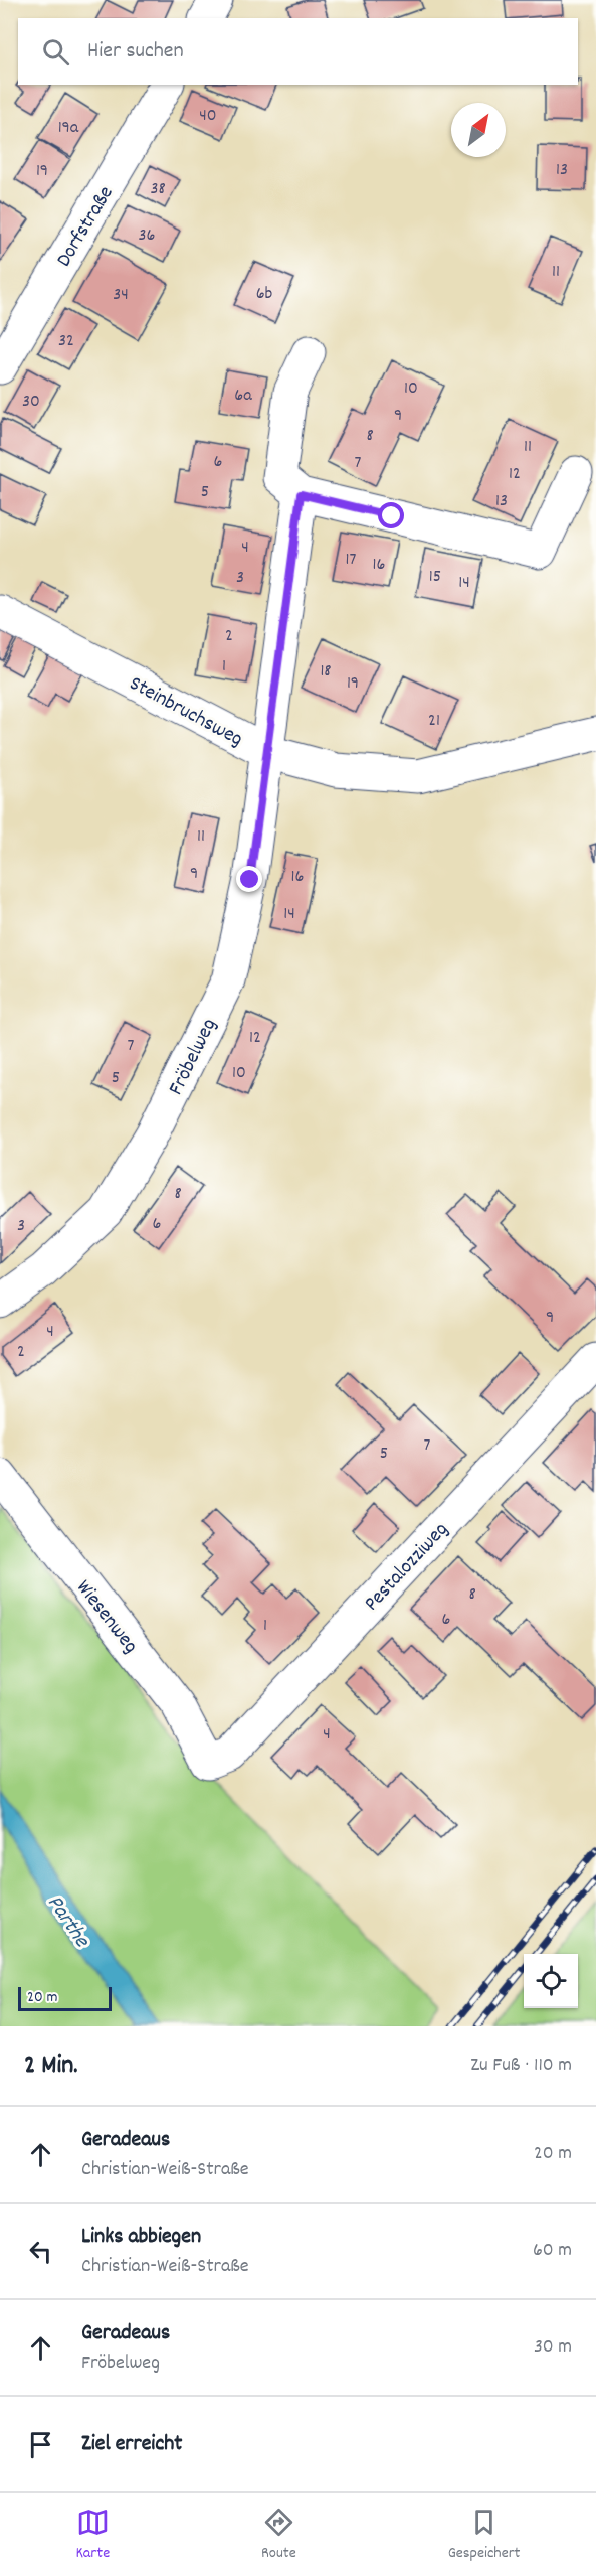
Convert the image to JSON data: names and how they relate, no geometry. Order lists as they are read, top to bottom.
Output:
{
  "streets": {
    "street": [
      "Dorfstraße",
      "Steinbruchsweg",
      "Fröbelweg",
      "Pestalozziweg",
      "Wiesenweg"
    ]
  },
  "crossings": [
    ["Steinbruchsweg", "Fröbelweg"],
    ["Pestalozziweg", "Wiesenweg"]
  ],
  "water": ["Parthe"],
  "house_numbers": [
    "40",
    "19a",
    "13",
    "19",
    "38",
    "36",
    "11",
    "6b",
    "34",
    "32",
    "10",
    "6a",
    "30",
    "9",
    "8",
    "11",
    "6",
    "7",
    "12",
    "5",
    "13",
    "4",
    "17",
    "16",
    "15",
    "3",
    "14",
    "2",
    "1",
    "18",
    "19",
    "21",
    "11",
    "9",
    "16",
    "14",
    "12",
    "7",
    "10",
    "5",
    "8",
    "6",
    "3",
    "9",
    "4",
    "2",
    "7",
    "5",
    "8",
    "6",
    "1",
    "4"
  ],
  "scale_bar": "20 m",
  "north": "top right",
  "page": {
    "search": "Hier suchen",
    "scale": "20 m",
    "heading": ["2 Min.", "Zu Fuß · 110 m"],
    "list": [
      ["Geradeaus", "Christian-Weiß-Straße", "20 m"],
      ["Links abbiegen", "Christian-Weiß-Straße", "60 m"],
      ["Geradeaus", "Fröbelweg", "30 m"],
      "Ziel erreicht"
    ],
    "nav": ["Karte", "Route", "Gespeichert"]
  }
}
